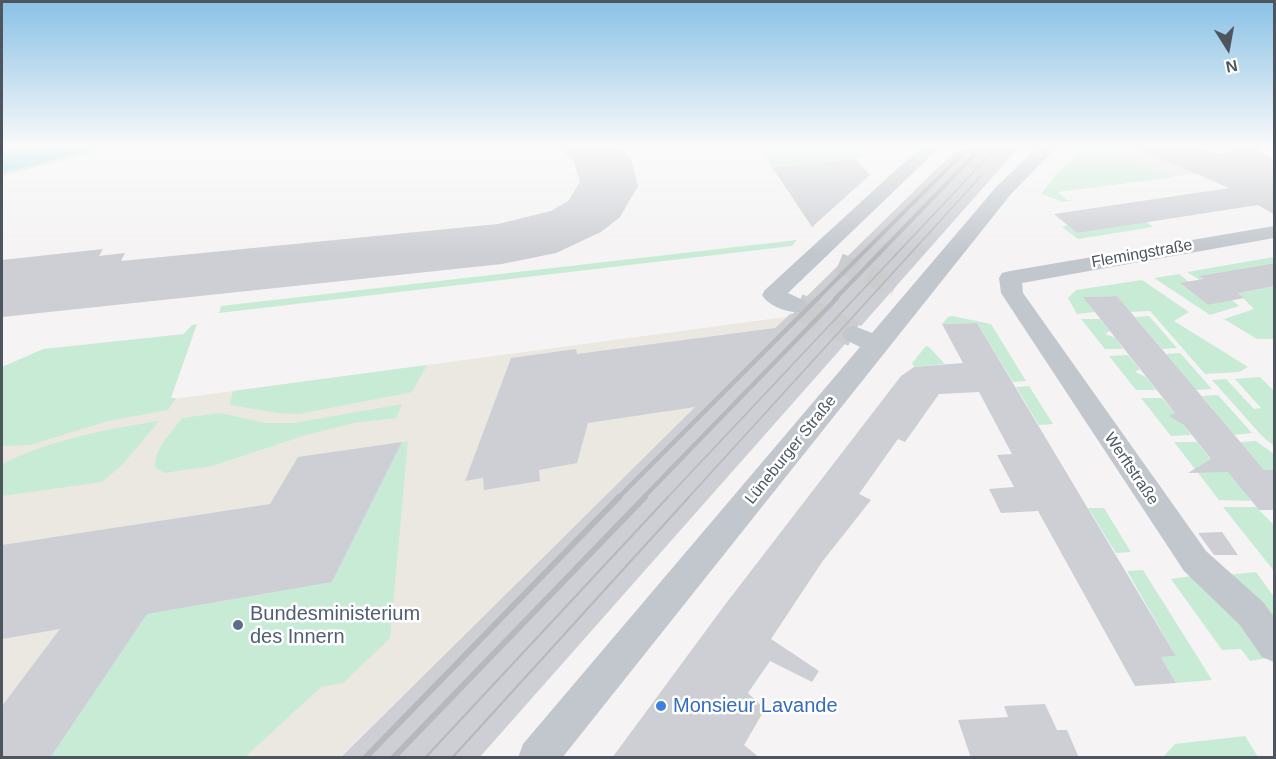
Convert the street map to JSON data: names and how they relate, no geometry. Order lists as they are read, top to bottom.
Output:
{
  "streets": {
    "street": ["Flemingstraße", "Lüneburger Straße", "Werftstraße"]
  },
  "crossings": [
    ["Flemingstraße", "Werftstraße"]
  ],
  "places": ["Bundesministerium des Innern", "Monsieur Lavande"],
  "north": "bottom"
}
